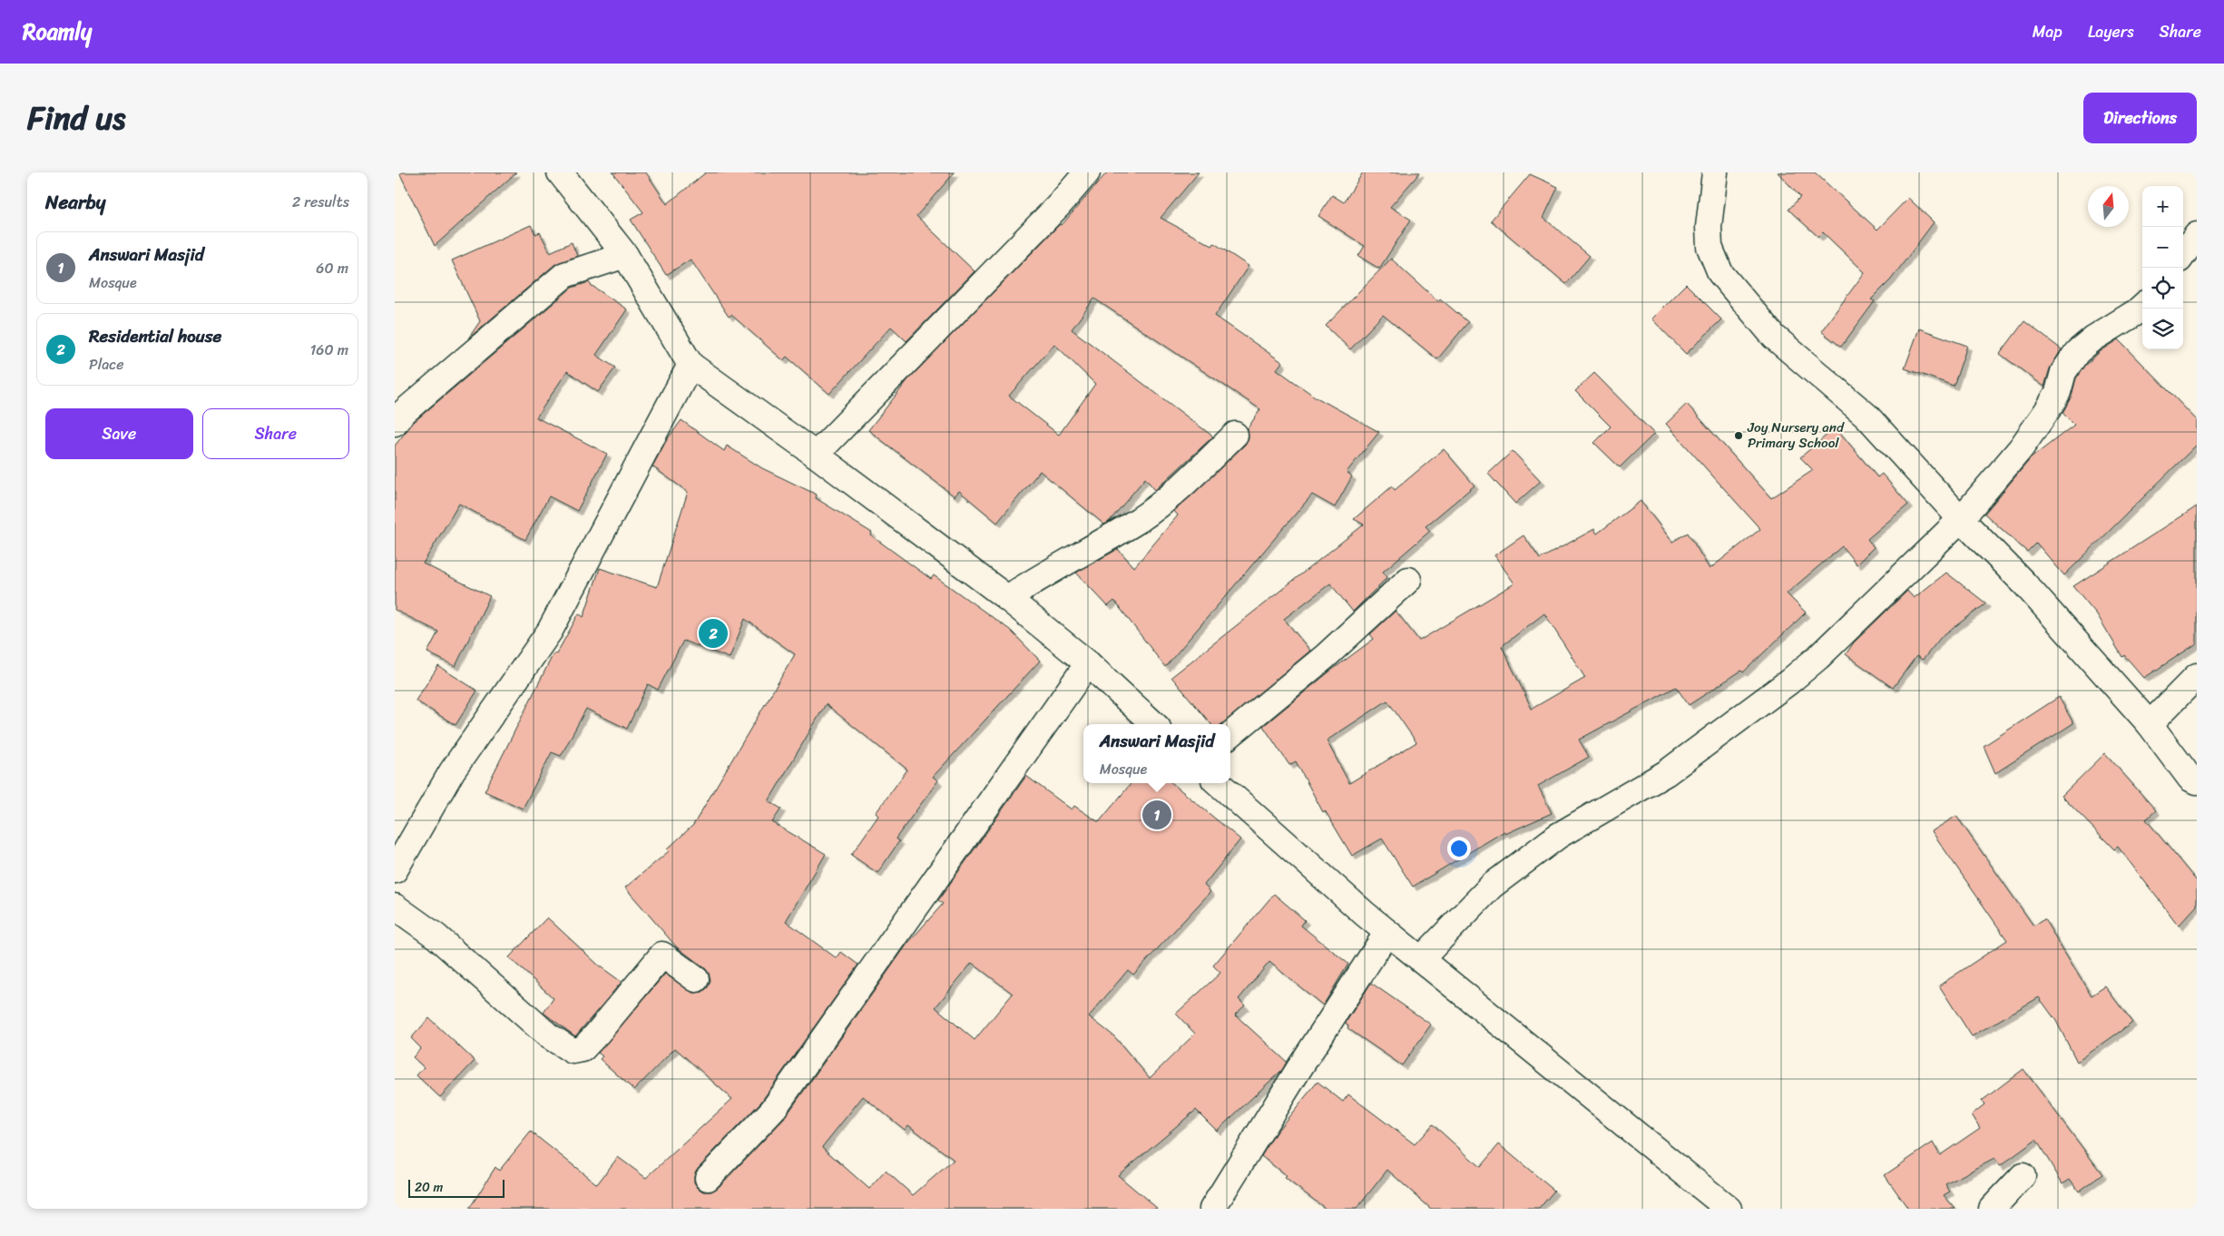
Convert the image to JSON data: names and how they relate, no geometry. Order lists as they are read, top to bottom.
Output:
{
  "places": ["Joy Nursery and Primary School"],
  "scale_bar": "20 m",
  "north": "top",
  "page": {
    "header": "Roamly",
    "nav": ["Map", "Layers", "Share"],
    "title": "Find us",
    "buttons": [
      "Directions",
      ["Save", "Share"]
    ],
    "heading": ["Nearby", "2 results"],
    "map_buttons": ["+", "−"],
    "list": [
      {
        "mark": "1",
        "name": "Answari Masjid",
        "note": "Mosque",
        "value": "60 m"
      },
      {
        "mark": "2",
        "name": "Residential house",
        "note": "Place",
        "value": "160 m"
      }
    ],
    "pins": ["2", "1"],
    "popup": ["Answari Masjid", "Mosque"],
    "scale": "20 m"
  }
}
